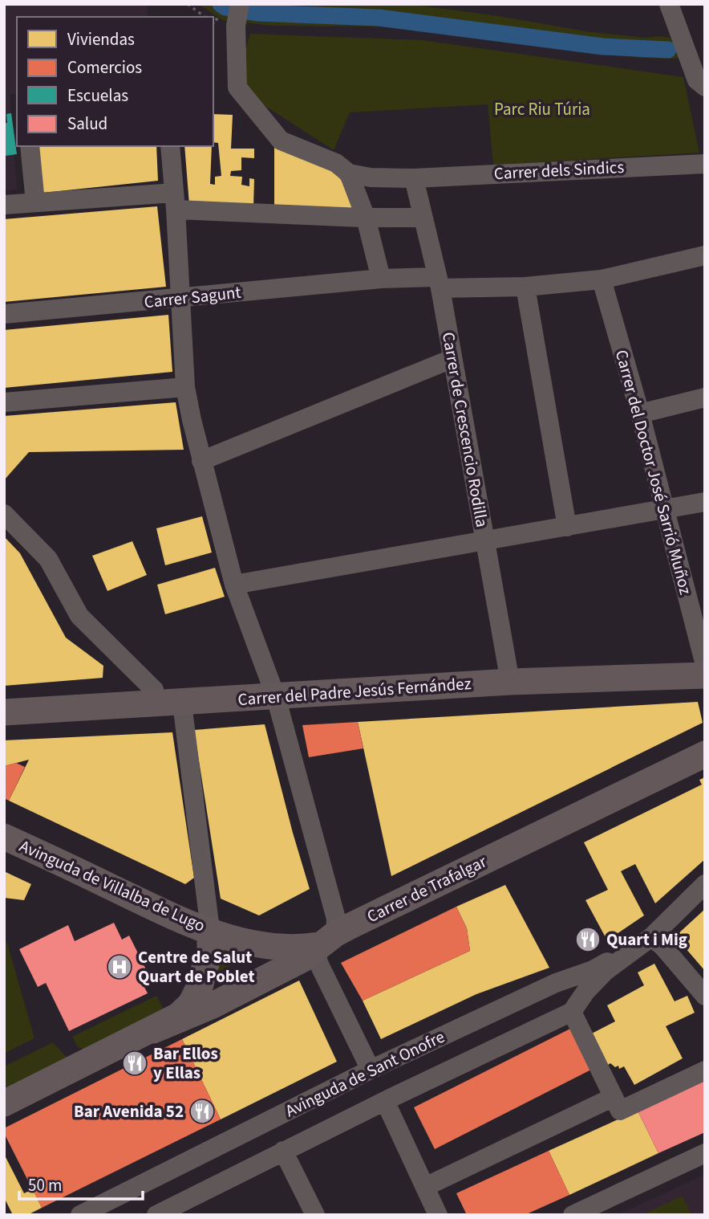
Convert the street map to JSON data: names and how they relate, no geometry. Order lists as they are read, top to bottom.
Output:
{
  "streets": {
    "street": [
      "Carrer dels Sindics",
      "Carrer Sagunt",
      "Carrer de Crescencio Rodilla",
      "Carrer del Doctor José Sarrió Muñoz",
      "Carrer del Padre Jesús Fernández",
      "Avinguda de Villalba de Lugo",
      "Carrer de Trafalgar",
      "Avinguda de Sant Onofre"
    ]
  },
  "crossings": [
    ["Carrer dels Sindics", "Carrer de Crescencio Rodilla"],
    ["Carrer Sagunt", "Carrer de Crescencio Rodilla"],
    ["Carrer Sagunt", "Carrer del Doctor José Sarrió Muñoz"],
    ["Carrer de Crescencio Rodilla", "Carrer del Padre Jesús Fernández"],
    ["Avinguda de Villalba de Lugo", "Carrer de Trafalgar"]
  ],
  "parks": ["Parc Riu Túria"],
  "places": {
    "restaurant": ["Quart i Mig", "Bar Ellos y Ellas", "Bar Avenida 52"],
    "hospital": ["Centre de Salut Quart de Poblet"]
  },
  "legend": [
    "Viviendas",
    "Comercios",
    "Escuelas",
    "Salud"
  ],
  "scale_bar": "50 m"
}
